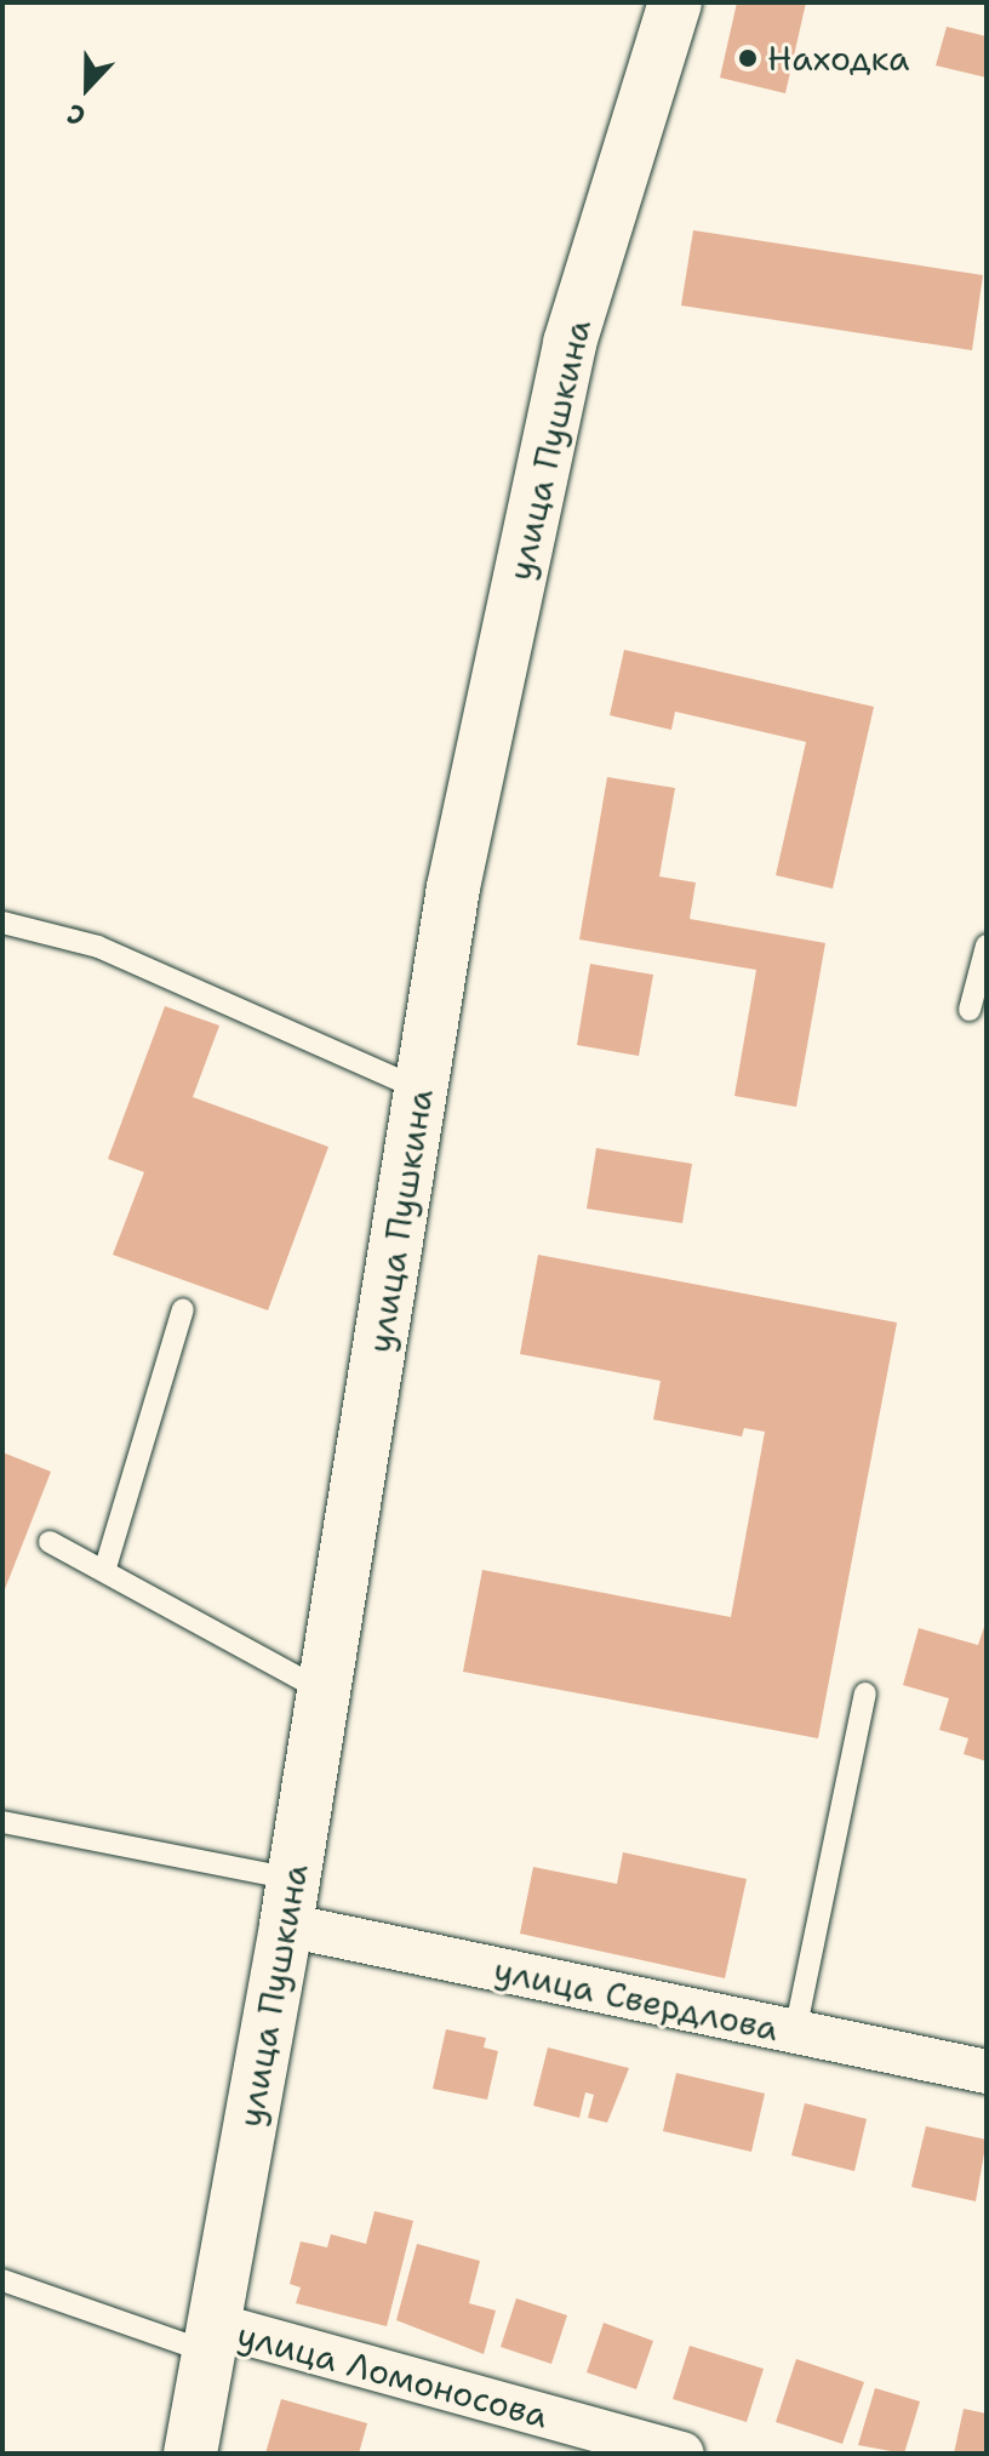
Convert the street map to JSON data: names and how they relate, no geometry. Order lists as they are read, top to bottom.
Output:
{
  "streets": {
    "street": ["улица Пушкина", "улица Свердлова", "улица Ломоносова"]
  },
  "crossings": [
    ["улица Пушкина", "улица Свердлова"],
    ["улица Пушкина", "улица Ломоносова"]
  ],
  "places": ["Находка"],
  "north": "bottom"
}
